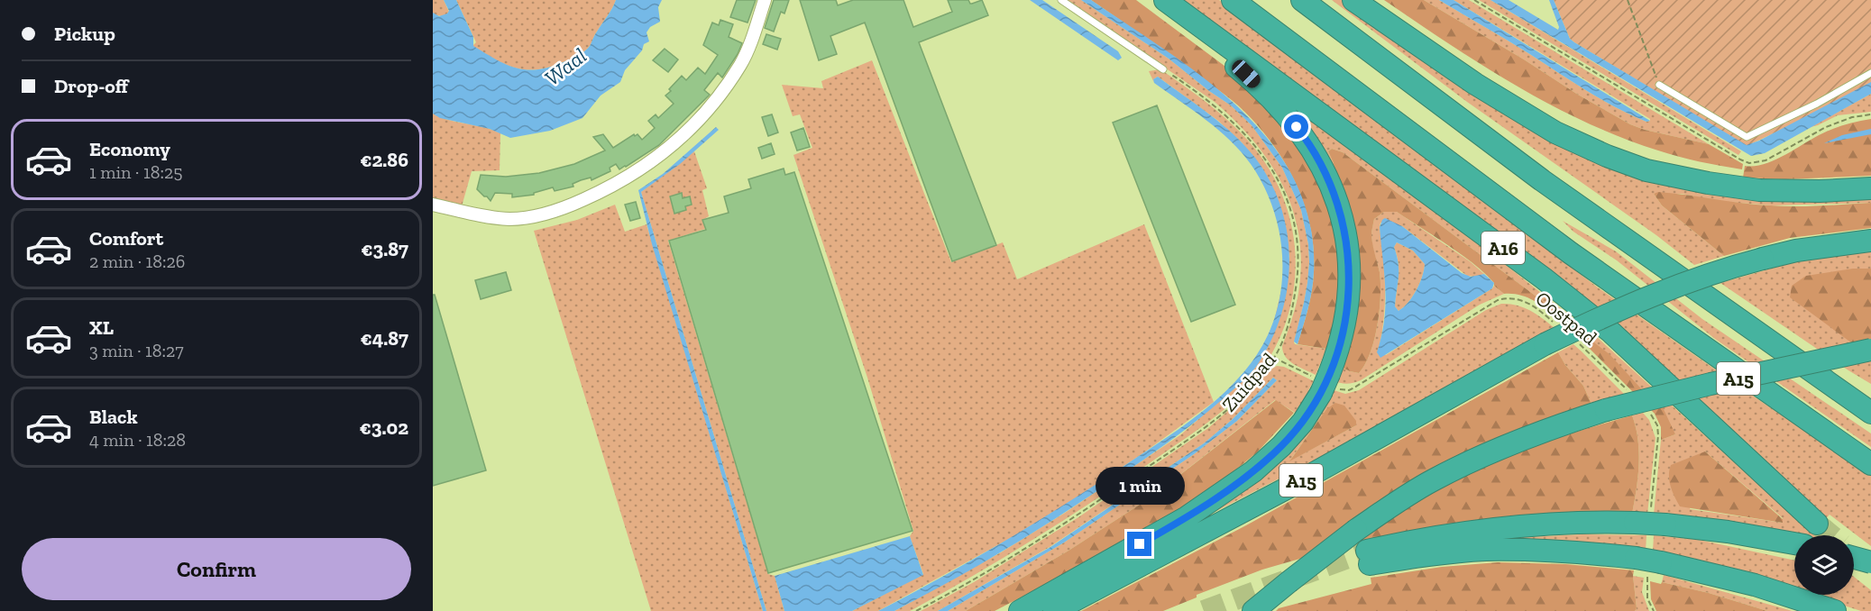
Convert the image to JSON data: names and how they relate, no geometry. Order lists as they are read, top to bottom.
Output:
{
  "streets": {
    "highway": ["A16", "A15"],
    "path": ["Oostpad", "Zuidpad"]
  },
  "crossings": [
    ["A16", "Oostpad"]
  ],
  "water": ["Waal"],
  "page": {
    "banner": ["Pickup", "Drop-off"],
    "list": [
      {
        "name": "Economy",
        "note": "1 min · 18:25",
        "value": "€2.86"
      },
      {
        "name": "Comfort",
        "note": "2 min · 18:26",
        "value": "€3.87"
      },
      {
        "name": "XL",
        "note": "3 min · 18:27",
        "value": "€4.87"
      },
      {
        "name": "Black",
        "note": "4 min · 18:28",
        "value": "€3.02"
      }
    ],
    "bubble": "1 min",
    "buttons": "Confirm"
  }
}
